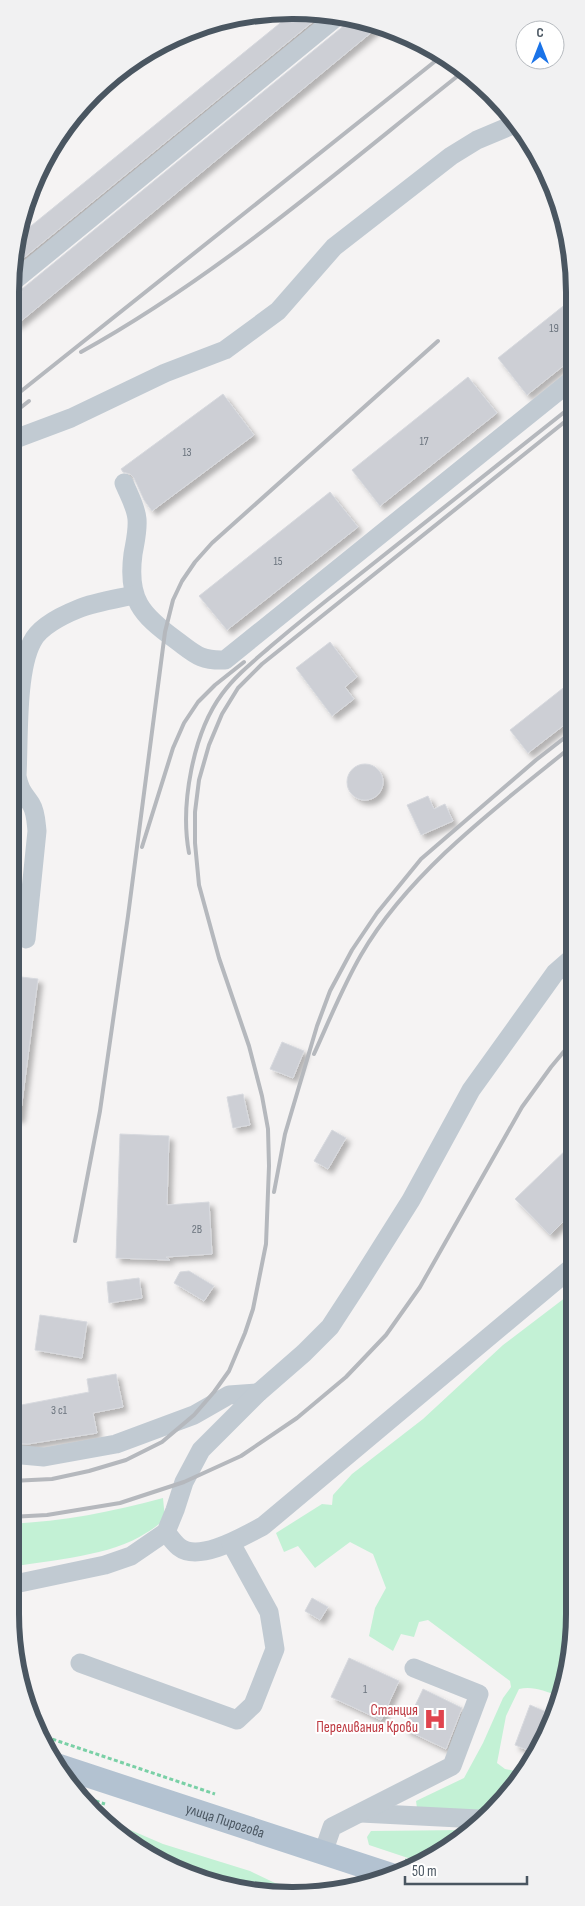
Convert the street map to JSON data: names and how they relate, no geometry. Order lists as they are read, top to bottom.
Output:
{
  "streets": {
    "main road": ["улица Пирогова"]
  },
  "places": {
    "hospital": ["Станция Переливания Крови"]
  },
  "house_numbers": [
    "19",
    "17",
    "13",
    "15",
    "2В",
    "3 с1",
    "1"
  ],
  "scale_bar": "50 m",
  "north": "top"
}
